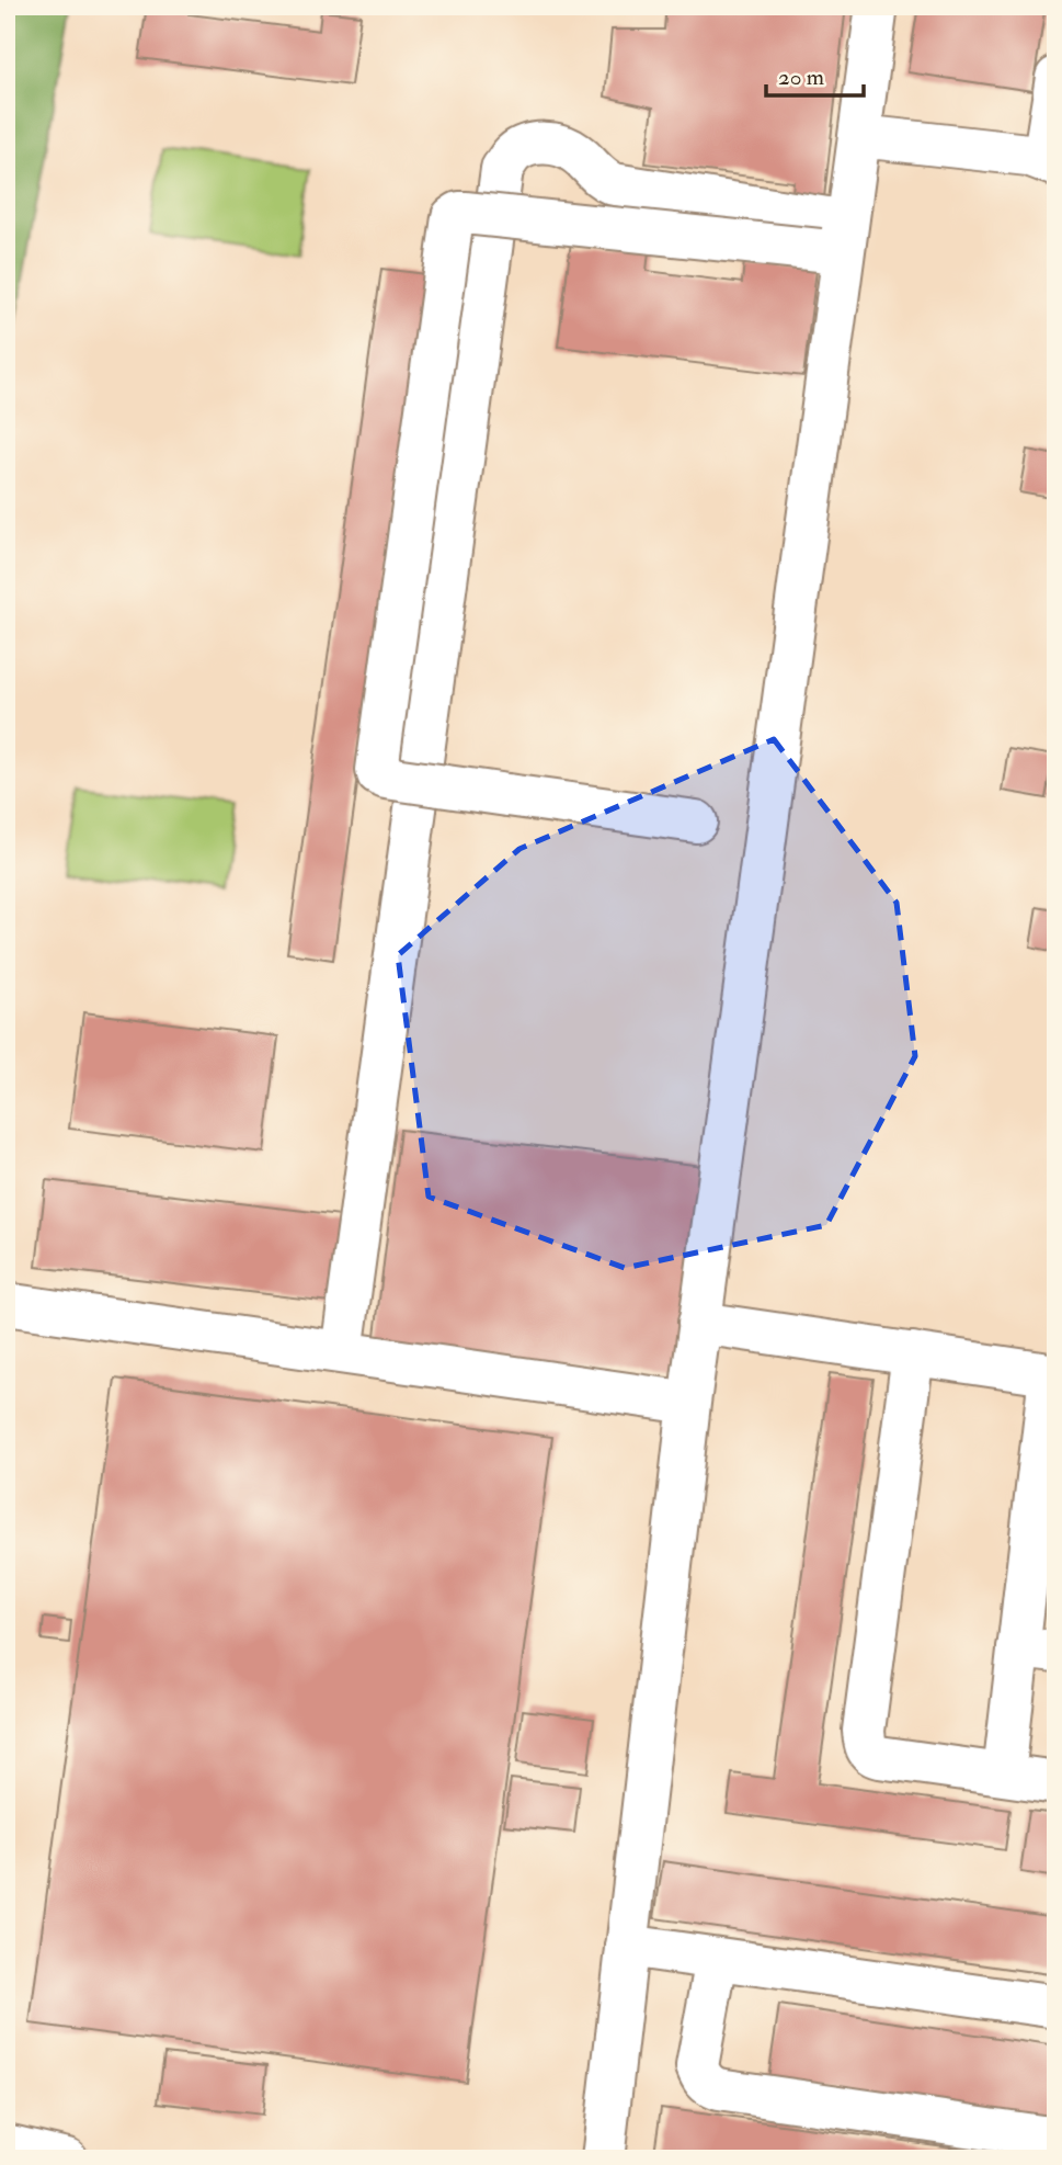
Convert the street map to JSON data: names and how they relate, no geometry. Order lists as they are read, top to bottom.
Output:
{
  "scale_bar": "20 m"
}
